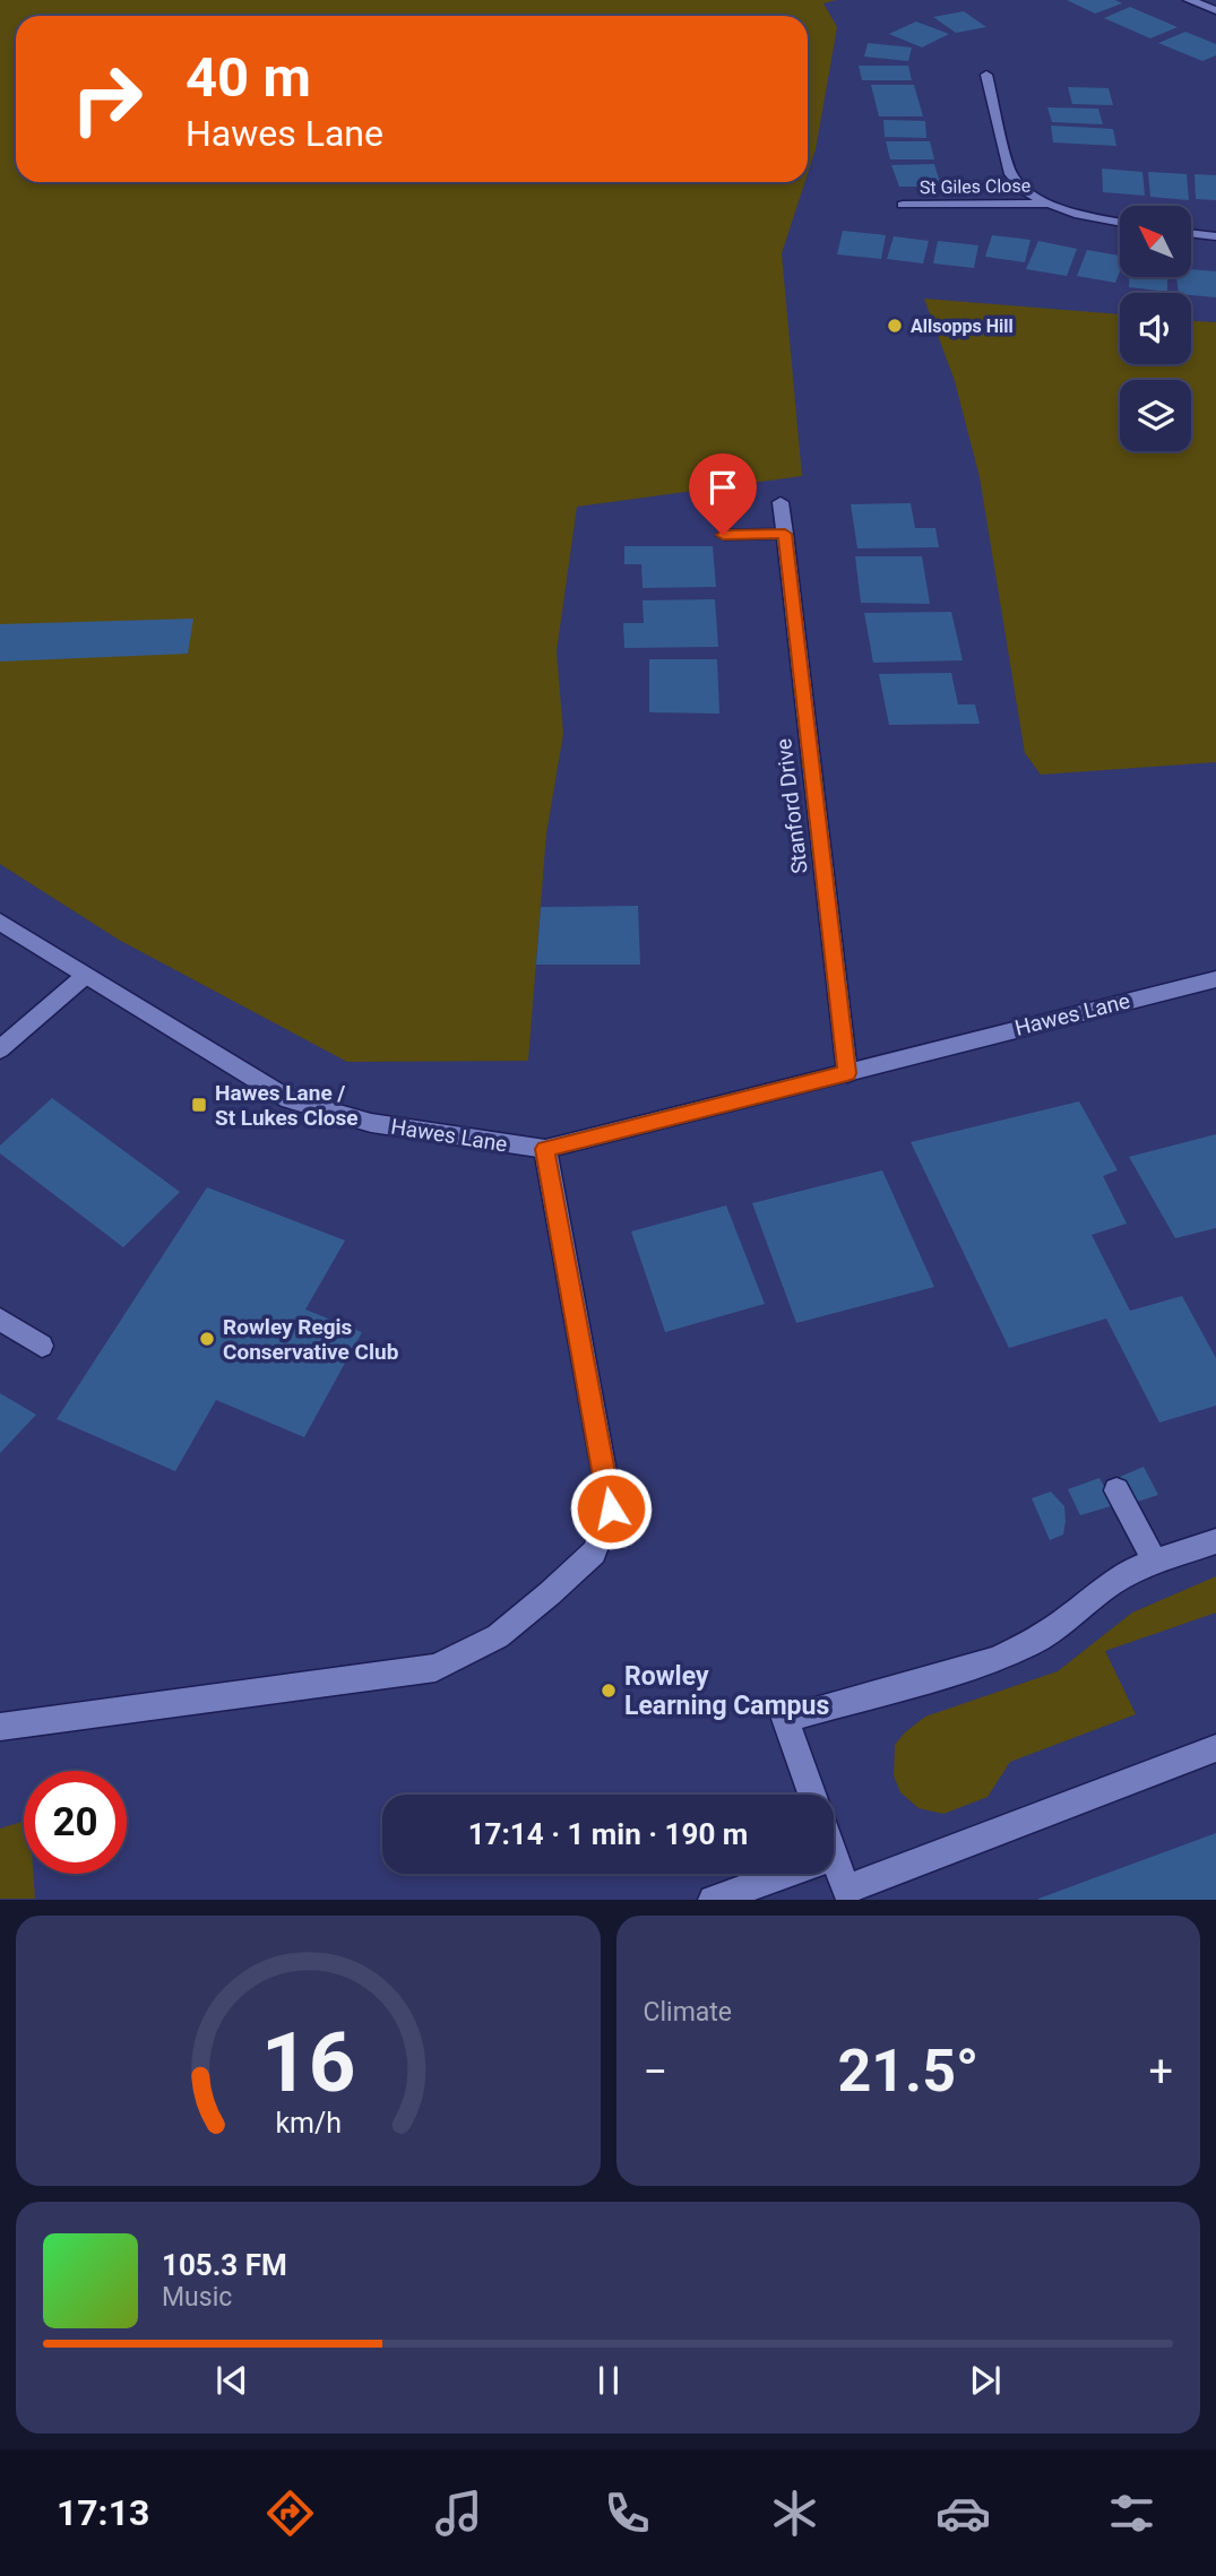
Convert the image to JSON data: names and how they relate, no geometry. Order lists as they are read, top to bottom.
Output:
{
  "streets": {
    "street": ["St Giles Close", "Stanford Drive", "Hawes Lane"]
  },
  "crossings": [
    ["Stanford Drive", "Hawes Lane"]
  ],
  "places": {
    "other": ["Allsopps Hill", "Rowley Regis Conservative Club", "Rowley Learning Campus"],
    "transit": ["Hawes Lane / St Lukes Close"]
  },
  "north": "top left",
  "page": {
    "turn": ["40 m", "Hawes Lane"],
    "limit": "20",
    "trip": "17:14 · 1 min · 190 m",
    "tile": "Climate",
    "heat": ["−", "21.5°", "+"],
    "song": ["105.3 FM", "Music"],
    "tabs": "17:13",
    "gauge": ["16", "km/h"]
  }
}
